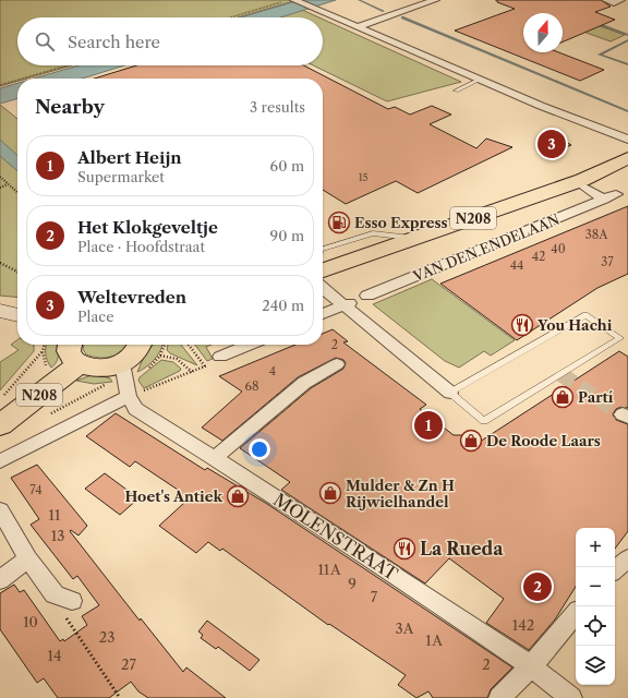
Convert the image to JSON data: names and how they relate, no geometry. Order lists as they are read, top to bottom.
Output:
{
  "streets": {
    "main road": ["N208", "VAN DEN ENDELAAN"],
    "street": ["MOLENSTRAAT"]
  },
  "places": {
    "fuel station": ["Esso Express"],
    "restaurant": ["You Hachi", "La Rueda"],
    "shop": [
      "Partí",
      "De Roode Laars",
      "Mulder & Zn H Rijwielhandel",
      "Hoet's Antiek"
    ]
  },
  "house_numbers": [
    "15",
    "38A",
    "40",
    "42",
    "37",
    "44",
    "2",
    "4",
    "68",
    "74",
    "11",
    "13",
    "11A",
    "9",
    "7",
    "10",
    "142",
    "3A",
    "23",
    "1A",
    "14",
    "27",
    "2"
  ],
  "north": "top",
  "page": {
    "search": "Search here",
    "heading": ["Nearby", "3 results"],
    "pins": ["3", "1", "2"],
    "list": [
      {
        "mark": "1",
        "name": "Albert Heijn",
        "note": "Supermarket",
        "value": "60 m"
      },
      {
        "mark": "2",
        "name": "Het Klokgeveltje",
        "note": "Place · Hoofdstraat",
        "value": "90 m"
      },
      {
        "mark": "3",
        "name": "Weltevreden",
        "note": "Place",
        "value": "240 m"
      }
    ],
    "map_buttons": ["+", "−"]
  }
}
